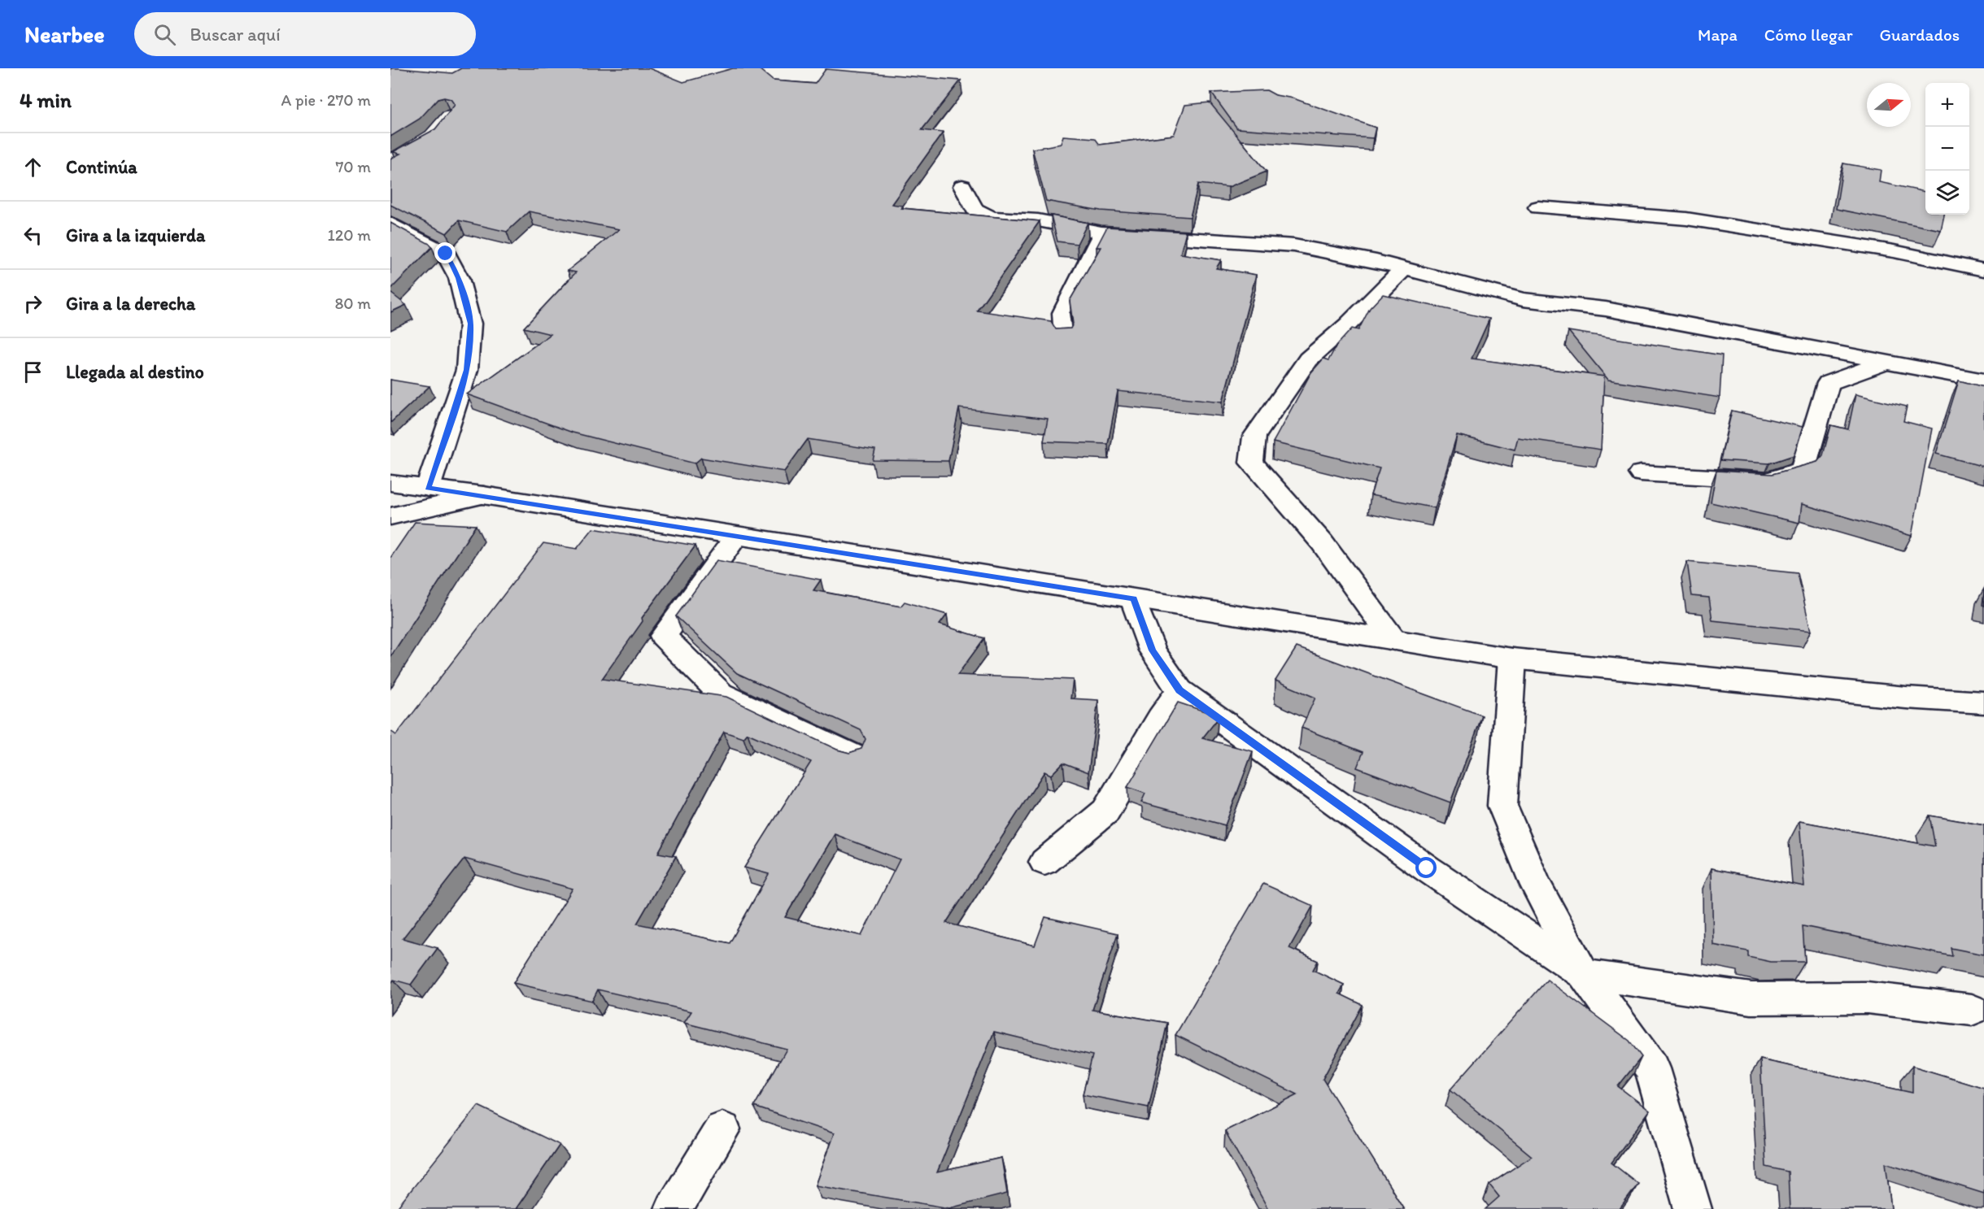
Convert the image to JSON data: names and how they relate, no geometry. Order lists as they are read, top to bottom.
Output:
{
  "north": "right",
  "page": {
    "header": "Nearbee",
    "search": "Buscar aquí",
    "nav": ["Mapa", "Cómo llegar", "Guardados"],
    "heading": ["4 min", "A pie · 270 m"],
    "map_buttons": ["+", "−"],
    "list": [
      ["Continúa", "70 m"],
      ["Gira a la izquierda", "120 m"],
      ["Gira a la derecha", "80 m"],
      "Llegada al destino"
    ]
  }
}
